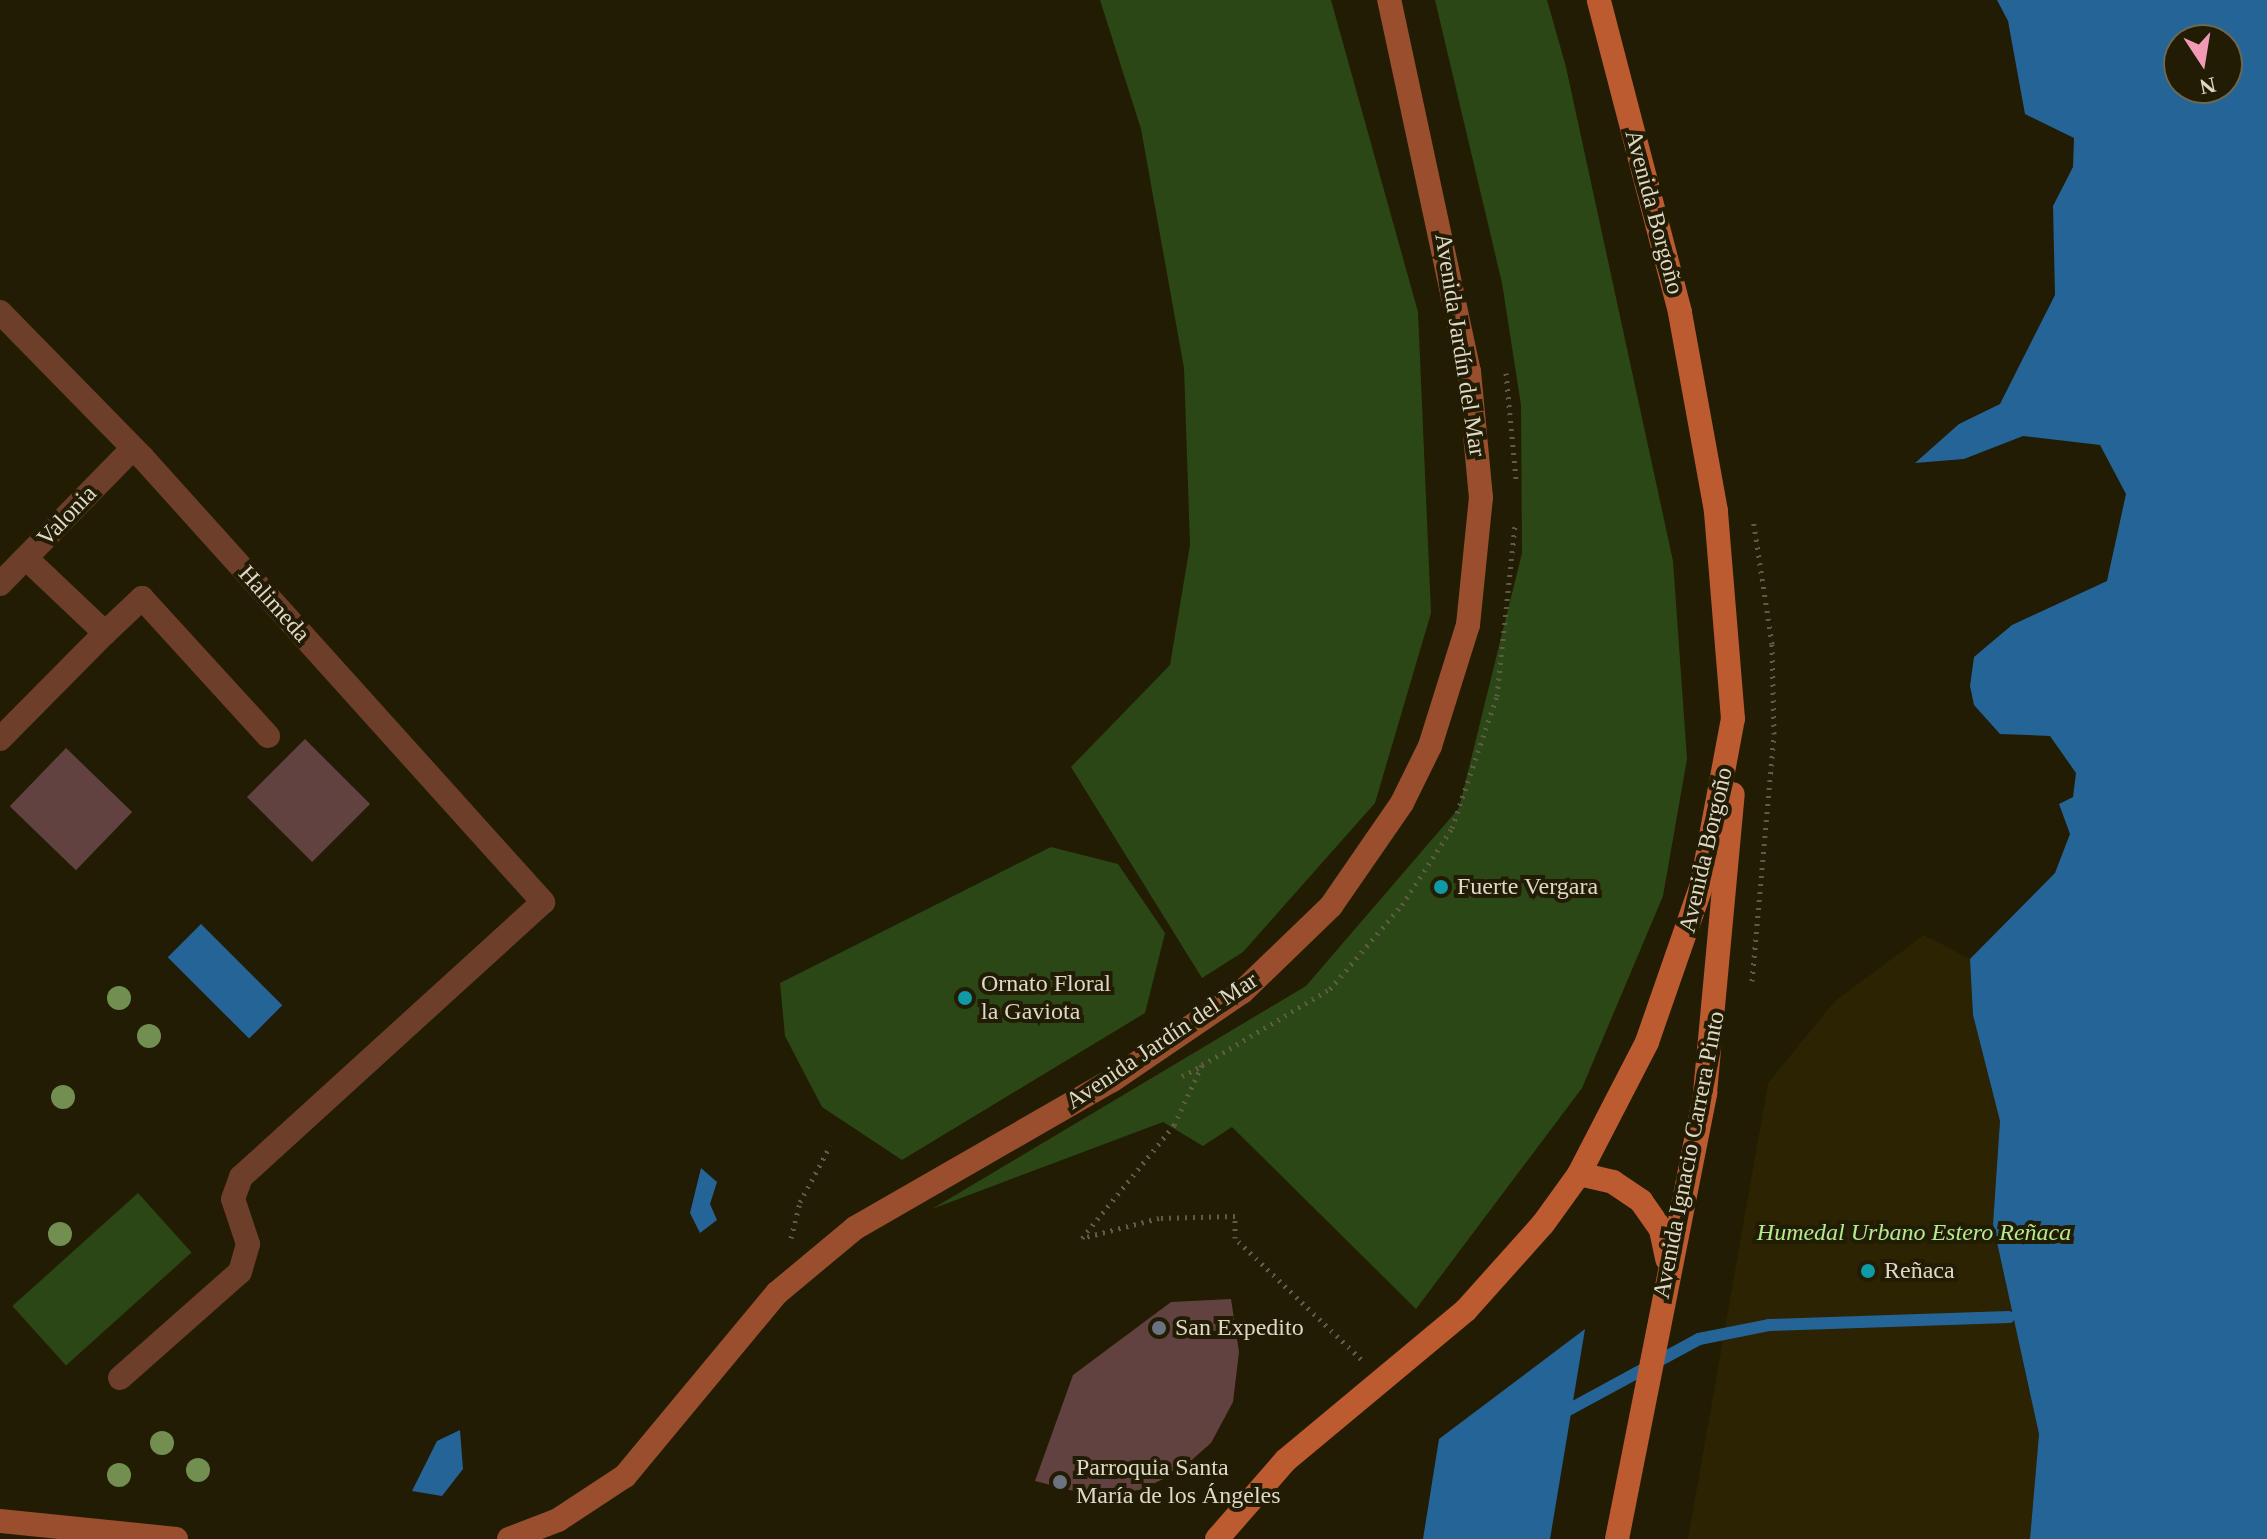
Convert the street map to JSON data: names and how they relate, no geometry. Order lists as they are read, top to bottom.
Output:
{
  "streets": {
    "main road": ["Avenida Borgoño", "Avenida Ignacio Carrera Pinto"],
    "street": ["Avenida Jardín del Mar", "Valonia", "Halimeda"]
  },
  "crossings": [
    ["Avenida Borgoño", "Avenida Ignacio Carrera Pinto"],
    ["Valonia", "Halimeda"]
  ],
  "parks": ["Humedal Urbano Estero Reñaca"],
  "places": [
    "Fuerte Vergara",
    "Ornato Floral la Gaviota",
    "Reñaca",
    "San Expedito",
    "Parroquia Santa María de los Ángeles"
  ],
  "north": "bottom"
}
